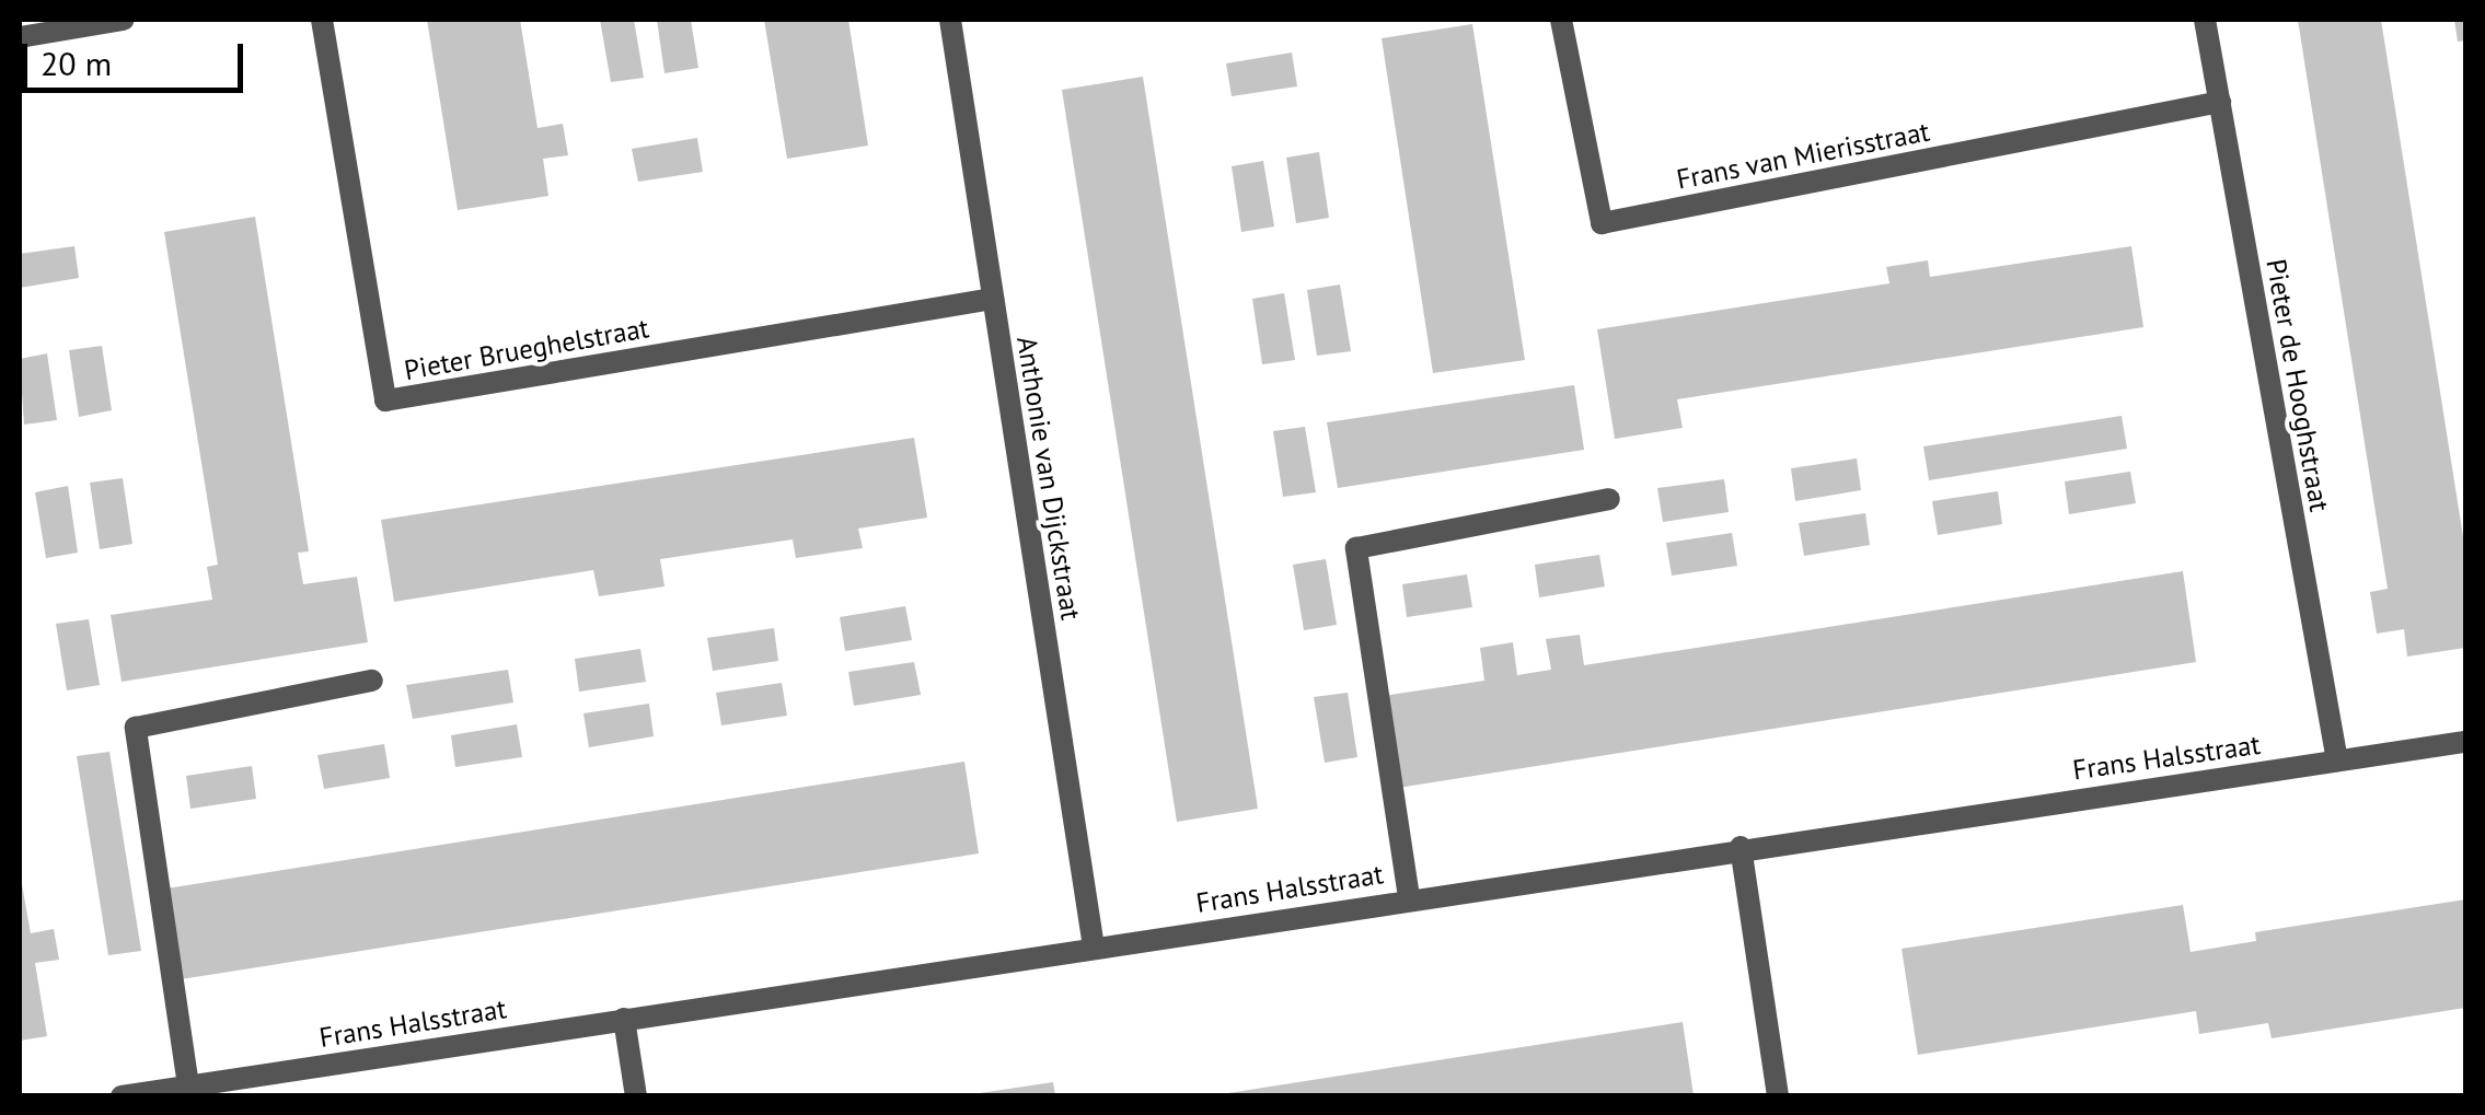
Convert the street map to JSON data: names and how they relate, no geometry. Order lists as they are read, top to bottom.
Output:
{
  "streets": {
    "street": [
      "Frans van Mierisstraat",
      "Pieter Brueghelstraat",
      "Pieter de Hooghstraat",
      "Anthonie van Dijckstraat",
      "Frans Halsstraat"
    ]
  },
  "crossings": [
    ["Frans van Mierisstraat", "Pieter de Hooghstraat"],
    ["Pieter Brueghelstraat", "Anthonie van Dijckstraat"],
    ["Pieter de Hooghstraat", "Frans Halsstraat"],
    ["Anthonie van Dijckstraat", "Frans Halsstraat"]
  ],
  "scale_bar": "20 m"
}
